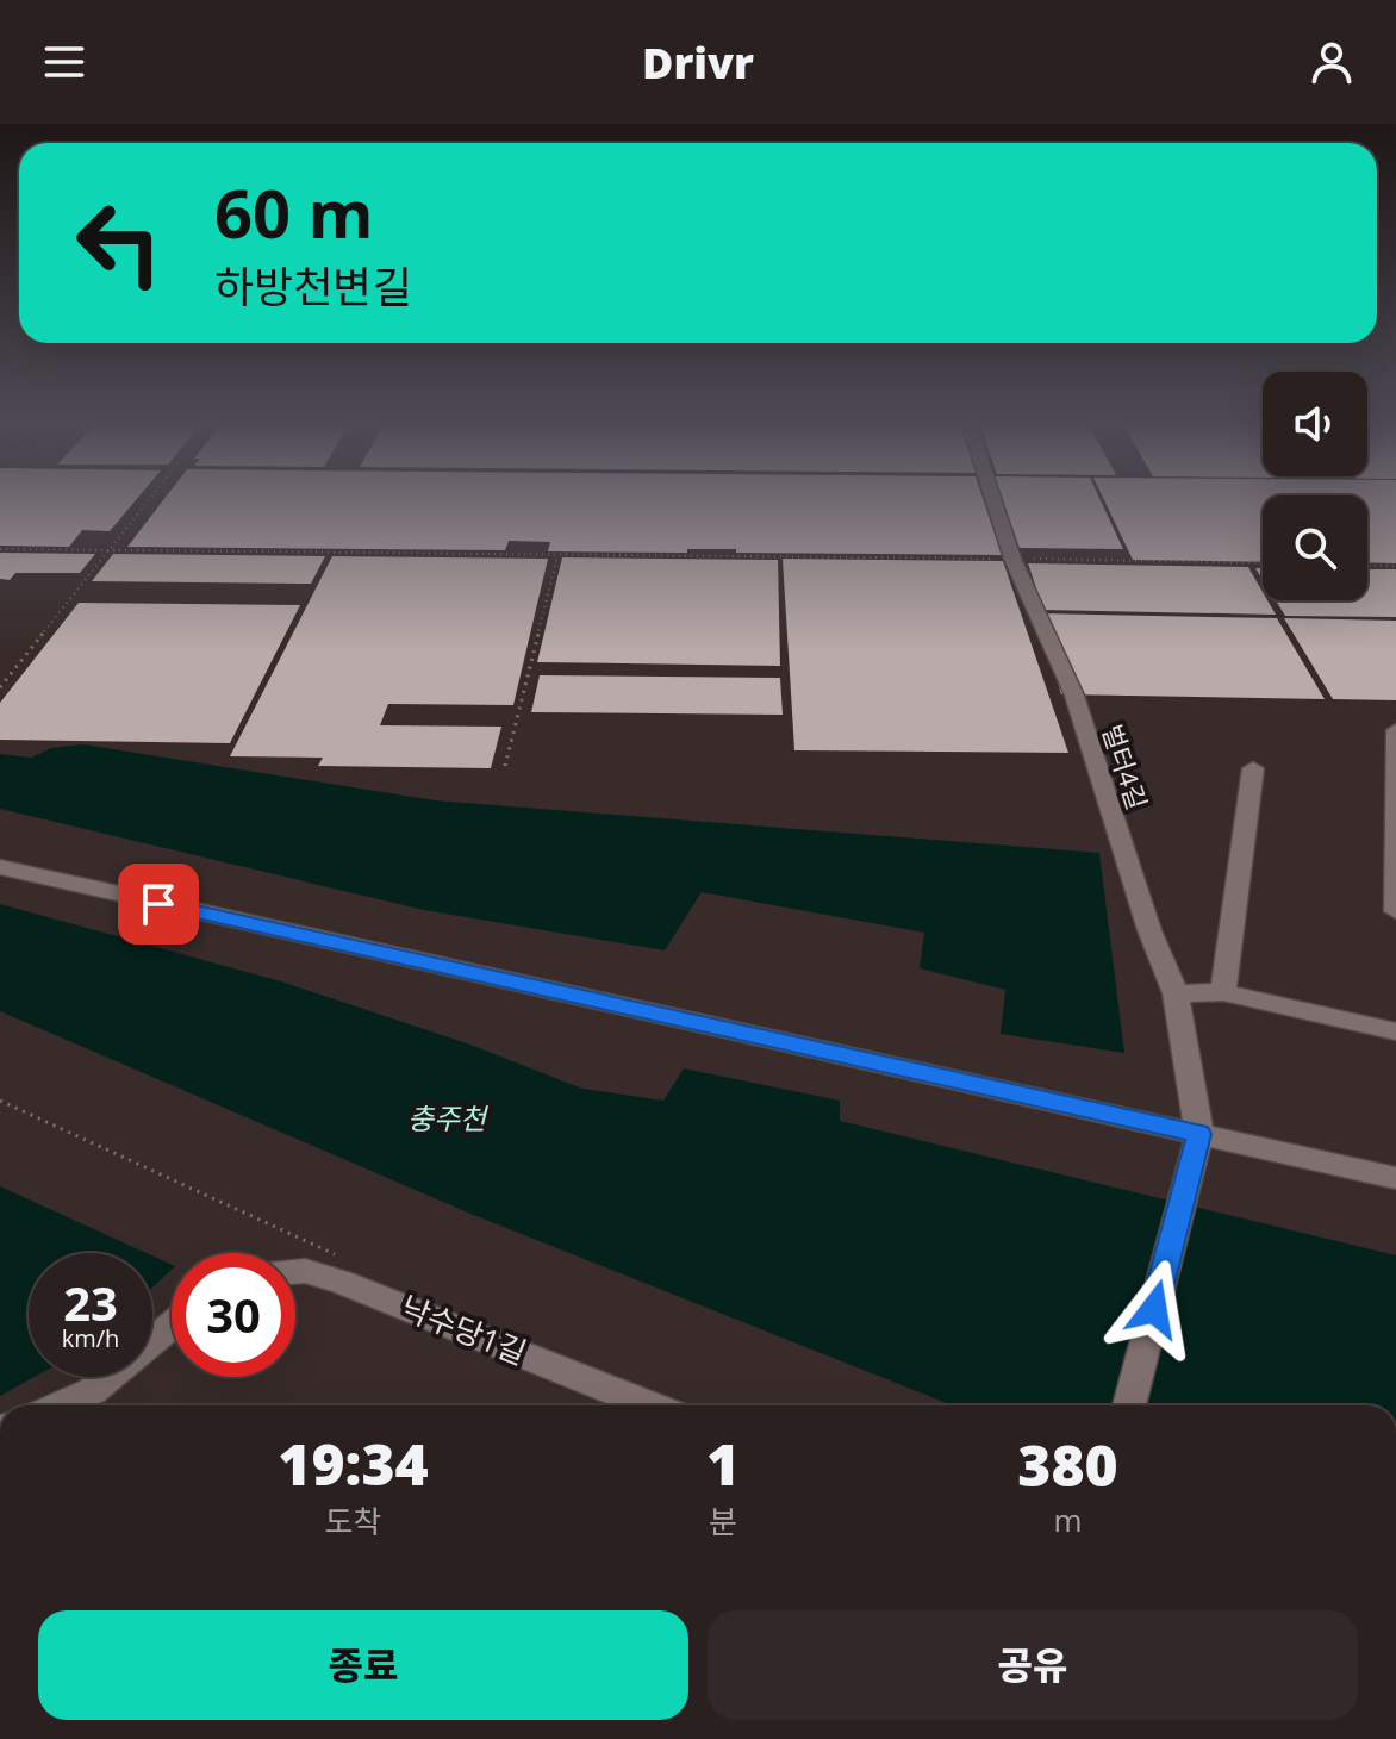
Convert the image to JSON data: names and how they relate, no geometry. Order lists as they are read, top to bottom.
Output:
{
  "streets": {
    "street": ["벌터4길", "낙수당1길"]
  },
  "water": ["충주천"],
  "page": {
    "header": "Drivr",
    "turn": ["60 m", "하방천변길"],
    "speed": "23 km/h",
    "limit": "30",
    "eta": [
      "19:34",
      "도착",
      "1",
      "분",
      "380",
      "m"
    ],
    "buttons": ["종료", "공유"]
  }
}
